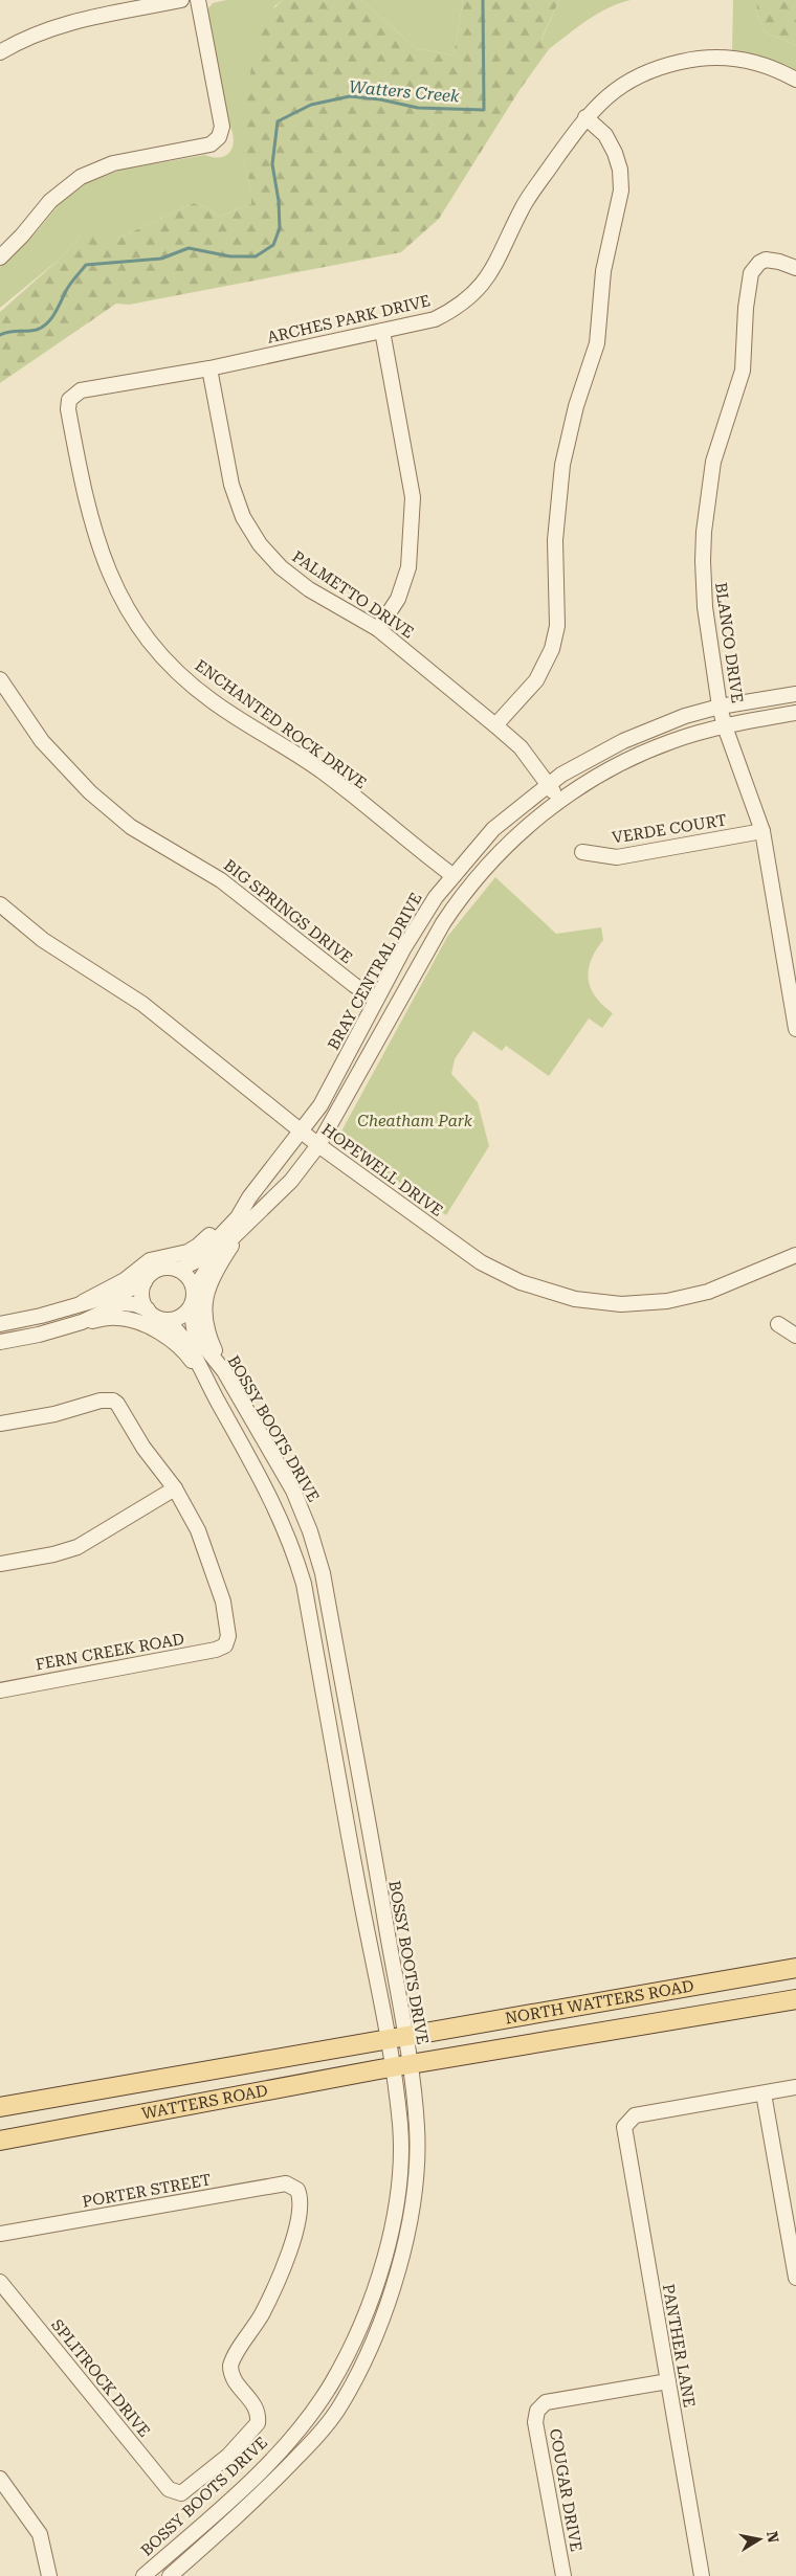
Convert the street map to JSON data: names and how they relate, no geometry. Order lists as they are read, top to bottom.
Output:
{
  "streets": {
    "main road": ["NORTH WATTERS ROAD", "WATTERS ROAD"],
    "street": [
      "ARCHES PARK DRIVE",
      "PALMETTO DRIVE",
      "BLANCO DRIVE",
      "ENCHANTED ROCK DRIVE",
      "VERDE COURT",
      "BIG SPRINGS DRIVE",
      "BRAY CENTRAL DRIVE",
      "HOPEWELL DRIVE",
      "BOSSY BOOTS DRIVE",
      "FERN CREEK ROAD",
      "PORTER STREET",
      "PANTHER LANE",
      "SPLITROCK DRIVE",
      "COUGAR DRIVE"
    ]
  },
  "crossings": [
    ["ARCHES PARK DRIVE", "PALMETTO DRIVE"],
    ["ARCHES PARK DRIVE", "ENCHANTED ROCK DRIVE"],
    ["PALMETTO DRIVE", "BRAY CENTRAL DRIVE"],
    ["BLANCO DRIVE", "VERDE COURT"],
    ["BLANCO DRIVE", "BRAY CENTRAL DRIVE"],
    ["ENCHANTED ROCK DRIVE", "BRAY CENTRAL DRIVE"],
    ["BIG SPRINGS DRIVE", "BRAY CENTRAL DRIVE"],
    ["BRAY CENTRAL DRIVE", "HOPEWELL DRIVE"],
    ["BRAY CENTRAL DRIVE", "BOSSY BOOTS DRIVE"],
    ["BOSSY BOOTS DRIVE", "NORTH WATTERS ROAD"],
    ["BOSSY BOOTS DRIVE", "WATTERS ROAD"],
    ["NORTH WATTERS ROAD", "WATTERS ROAD"],
    ["PORTER STREET", "SPLITROCK DRIVE"],
    ["PANTHER LANE", "COUGAR DRIVE"]
  ],
  "water": ["Watters Creek"],
  "parks": ["Cheatham Park"],
  "north": "right"
}
